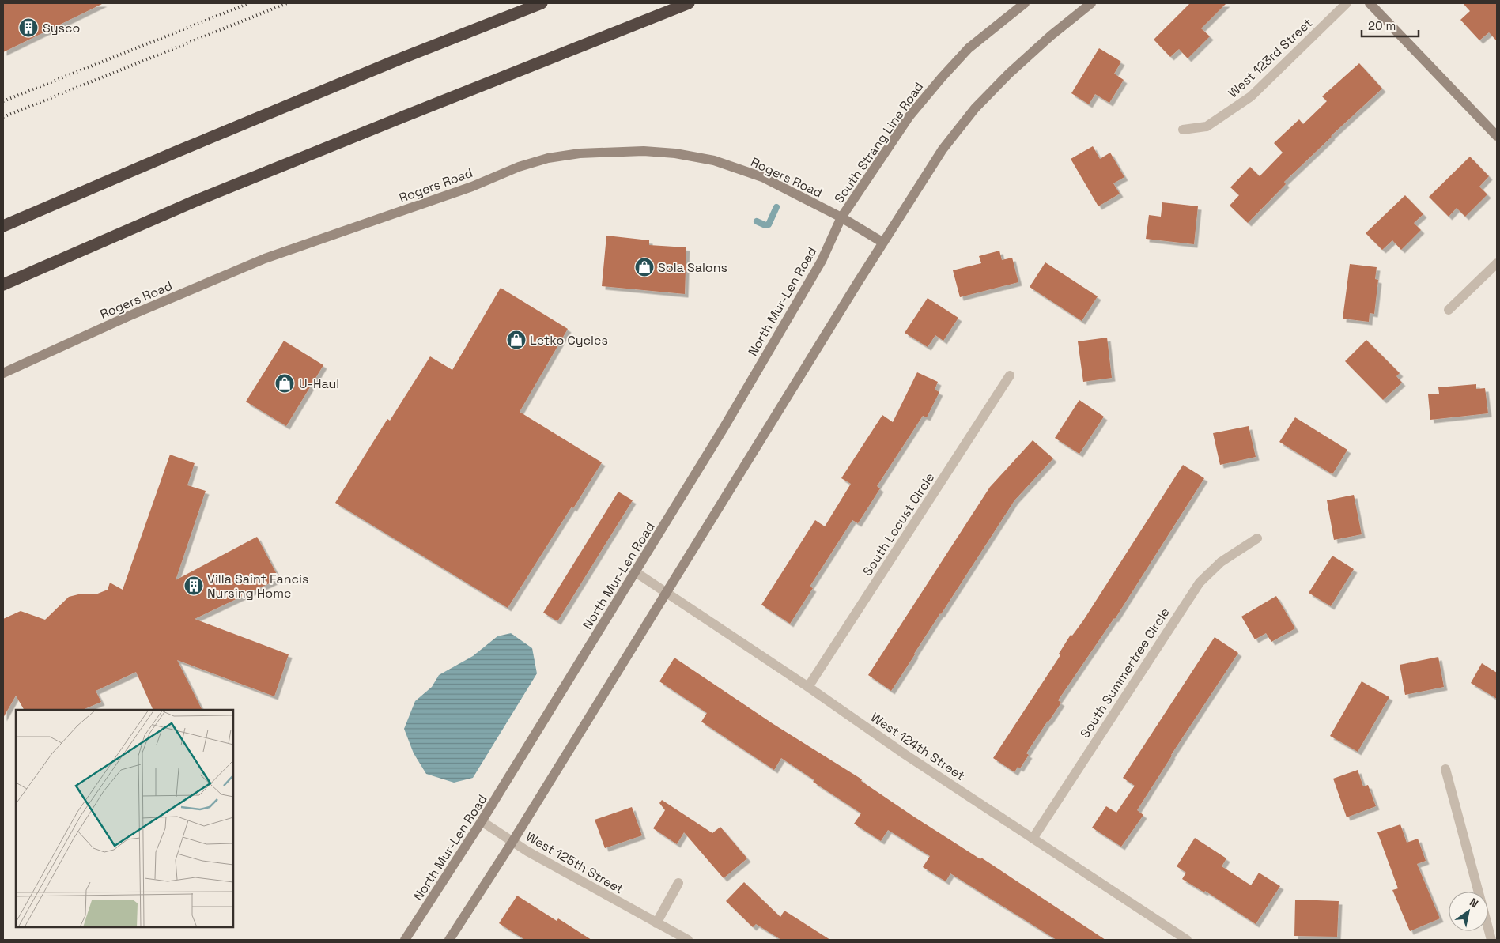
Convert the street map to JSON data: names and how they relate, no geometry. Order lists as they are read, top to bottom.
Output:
{
  "streets": {
    "main road": ["South Strang Line Road", "Rogers Road", "North Mur-Len Road"],
    "street": [
      "West 123rd Street",
      "South Locust Circle",
      "South Summertree Circle",
      "West 124th Street",
      "West 125th Street"
    ]
  },
  "crossings": [
    ["South Strang Line Road", "Rogers Road"],
    ["South Strang Line Road", "North Mur-Len Road"],
    ["Rogers Road", "North Mur-Len Road"],
    ["North Mur-Len Road", "West 124th Street"],
    ["North Mur-Len Road", "West 125th Street"],
    ["South Locust Circle", "West 124th Street"],
    ["South Summertree Circle", "West 124th Street"]
  ],
  "places": {
    "building": ["Sysco", "Villa Saint Fancis Nursing Home"],
    "shop": ["Sola Salons", "Letko Cycles", "U-Haul"]
  },
  "scale_bar": "20 m",
  "north": "top right"
}
